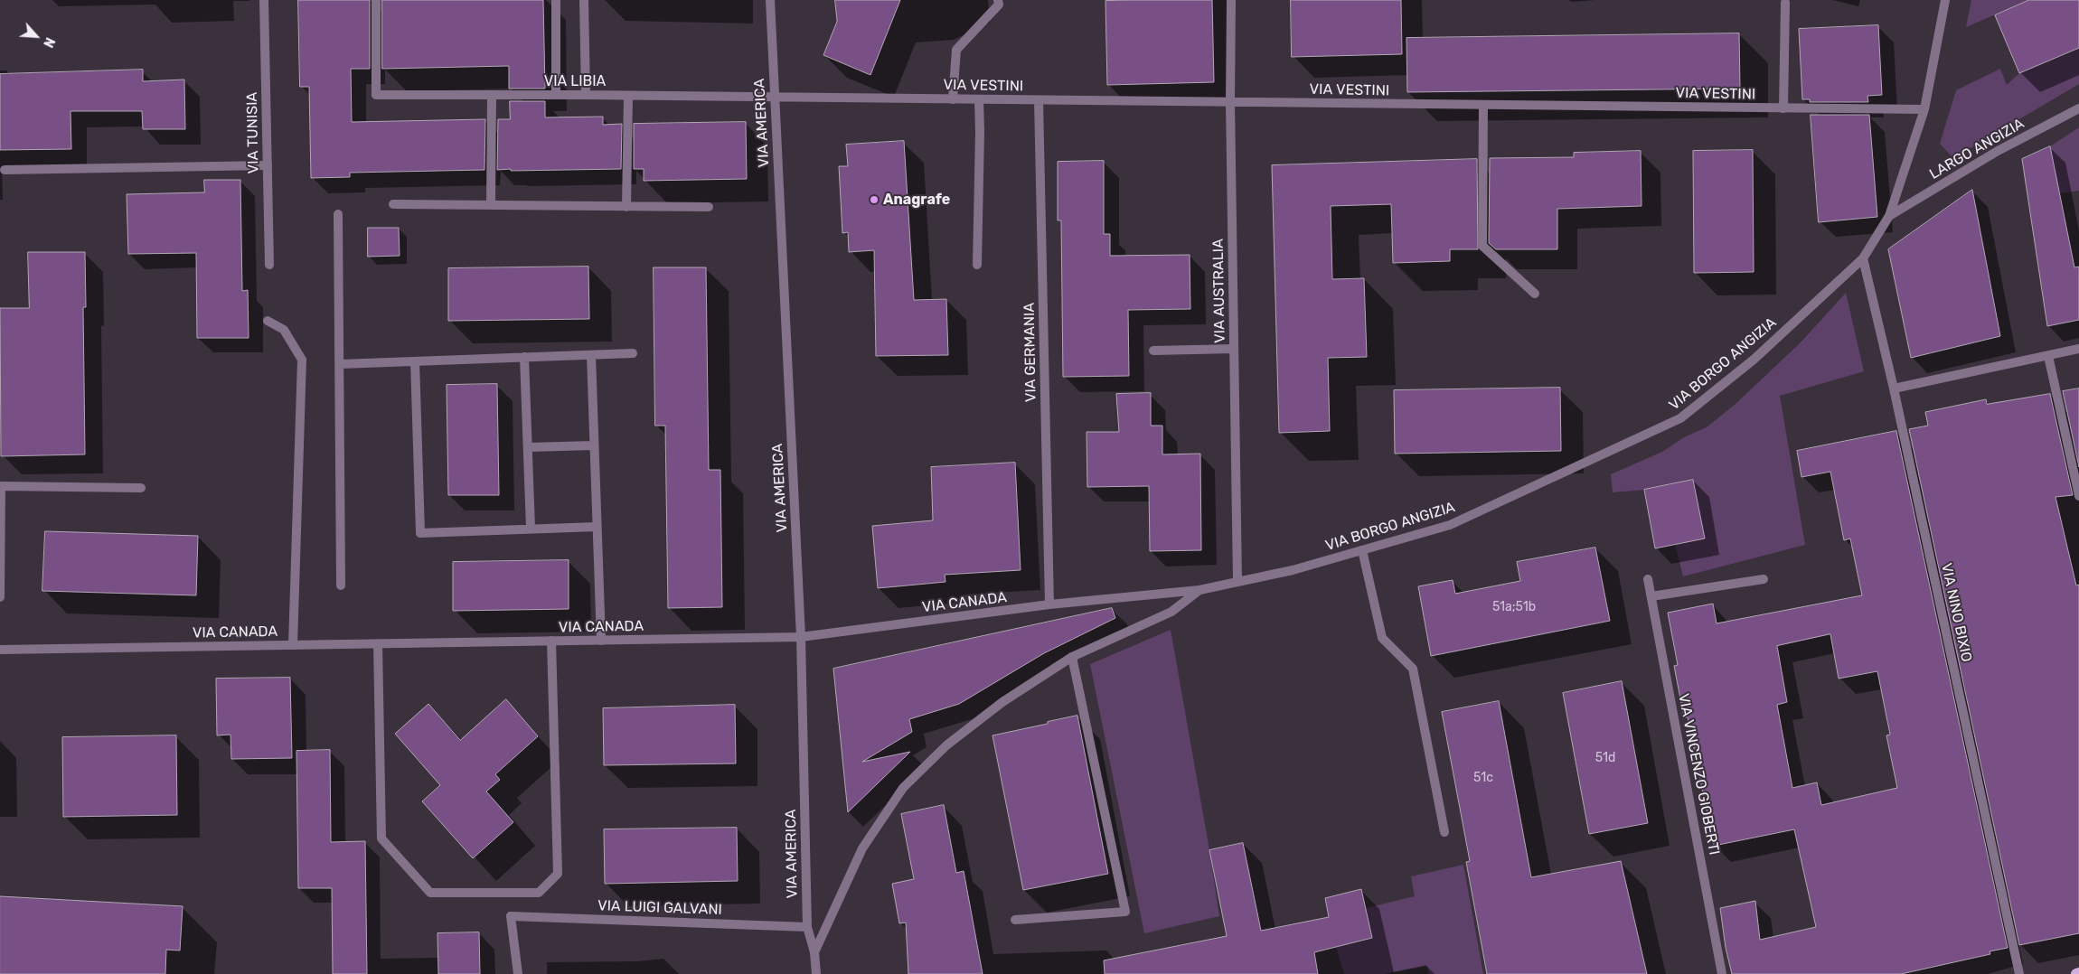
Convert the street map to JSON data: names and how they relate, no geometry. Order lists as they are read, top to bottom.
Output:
{
  "streets": {
    "street": [
      "VIA LIBIA",
      "VIA VESTINI",
      "VIA AMERICA",
      "VIA TUNISIA",
      "LARGO ANGIZIA",
      "VIA AUSTRALIA",
      "VIA GERMANIA",
      "VIA BORGO ANGIZIA",
      "VIA CANADA",
      "VIA NINO BIXIO",
      "VIA VINCENZO GIOBERTI",
      "VIA LUIGI GALVANI"
    ]
  },
  "crossings": [
    ["VIA LIBIA", "VIA VESTINI"],
    ["VIA LIBIA", "VIA AMERICA"],
    ["VIA VESTINI", "VIA AMERICA"],
    ["VIA VESTINI", "VIA AUSTRALIA"],
    ["VIA VESTINI", "VIA GERMANIA"],
    ["VIA VESTINI", "VIA BORGO ANGIZIA"],
    ["VIA AMERICA", "VIA BORGO ANGIZIA"],
    ["VIA AMERICA", "VIA CANADA"],
    ["VIA AMERICA", "VIA LUIGI GALVANI"],
    ["LARGO ANGIZIA", "VIA BORGO ANGIZIA"],
    ["VIA AUSTRALIA", "VIA BORGO ANGIZIA"],
    ["VIA GERMANIA", "VIA CANADA"],
    ["VIA BORGO ANGIZIA", "VIA CANADA"],
    ["VIA BORGO ANGIZIA", "VIA NINO BIXIO"]
  ],
  "places": ["Anagrafe"],
  "house_numbers": ["51a;51b", "51d", "51c"],
  "north": "bottom right"
}
